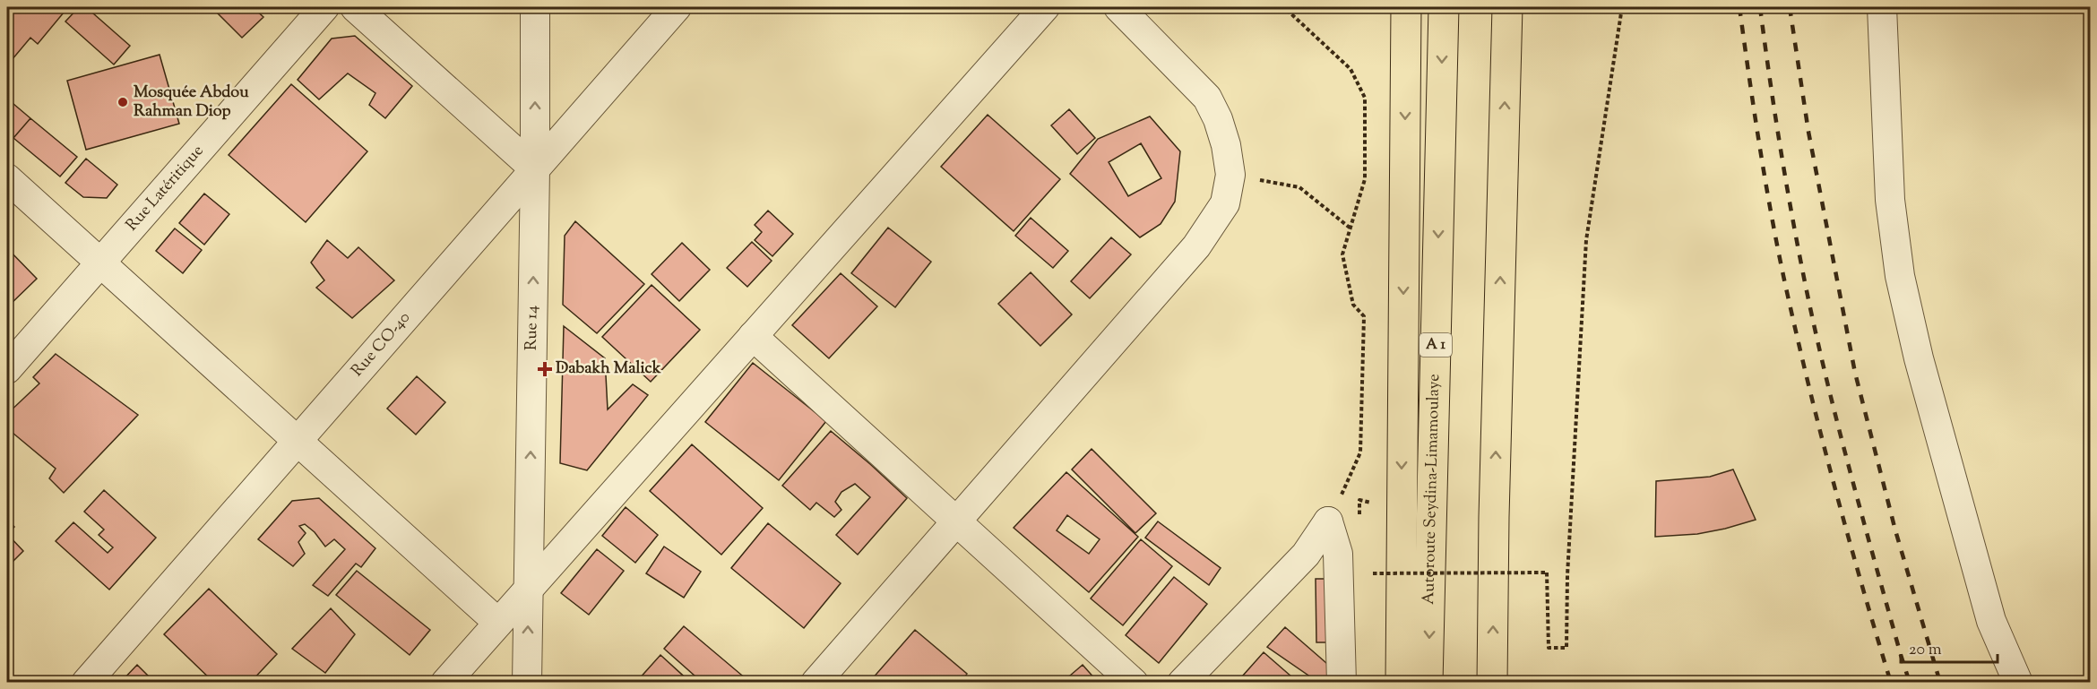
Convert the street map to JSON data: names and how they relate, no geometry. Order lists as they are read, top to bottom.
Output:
{
  "streets": {
    "highway": ["A 1", "Autoroute Seydina-Limamoulaye"],
    "street": ["Rue Latéritique", "Rue 14", "Rue CO-40"]
  },
  "crossings": [
    ["Rue 14", "Rue CO-40"]
  ],
  "one_way": ["Rue 14"],
  "places": {
    "other": ["Mosquée Abdou Rahman Diop"],
    "health": ["Dabakh Malick"]
  },
  "scale_bar": "20 m"
}
